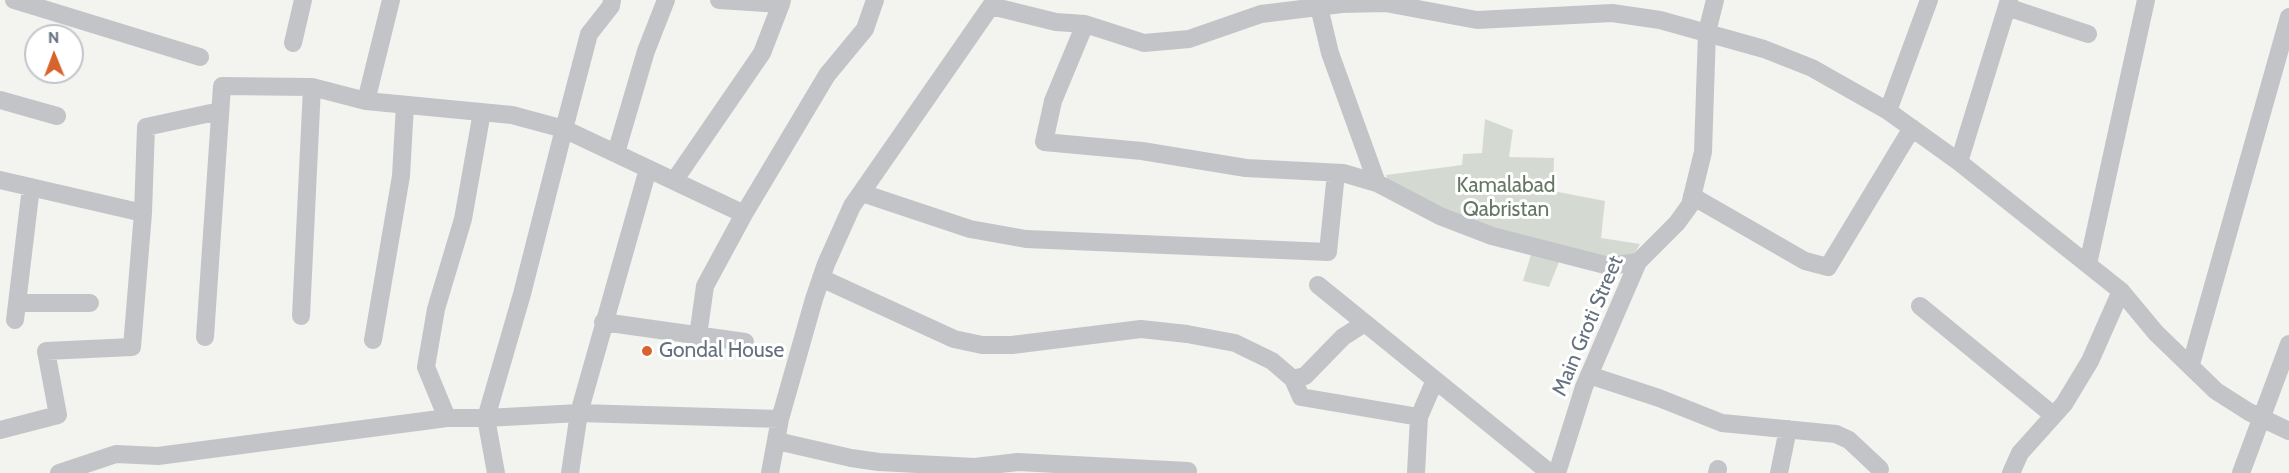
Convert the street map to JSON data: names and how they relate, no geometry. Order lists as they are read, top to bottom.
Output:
{
  "streets": {
    "street": ["Main Groti Street"]
  },
  "parks": ["Kamalabad Qabristan"],
  "places": ["Gondal House"],
  "north": "top"
}
